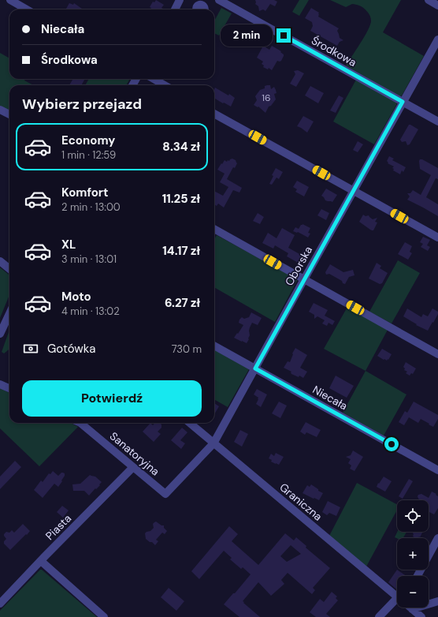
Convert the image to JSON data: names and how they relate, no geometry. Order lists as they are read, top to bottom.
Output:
{
  "streets": {
    "street": [
      "Środkowa",
      "Oborska",
      "Niecała",
      "Sanatoryjna",
      "Graniczna",
      "Piasta"
    ]
  },
  "crossings": [
    ["Środkowa", "Oborska"],
    ["Oborska", "Niecała"],
    ["Oborska", "Sanatoryjna"],
    ["Oborska", "Graniczna"],
    ["Sanatoryjna", "Piasta"]
  ],
  "house_numbers": ["16"],
  "page": {
    "banner": ["Niecała", "Środkowa"],
    "bubble": "2 min",
    "heading": "Wybierz przejazd",
    "list": [
      {
        "name": "Economy",
        "note": "1 min · 12:59",
        "value": "8.34 zł"
      },
      {
        "name": "Komfort",
        "note": "2 min · 13:00",
        "value": "11.25 zł"
      },
      {
        "name": "XL",
        "note": "3 min · 13:01",
        "value": "14.17 zł"
      },
      {
        "name": "Moto",
        "note": "4 min · 13:02",
        "value": "6.27 zł"
      }
    ],
    "pay": ["Gotówka", "730 m"],
    "buttons": "Potwierdź",
    "map_buttons": ["+", "−"]
  }
}
